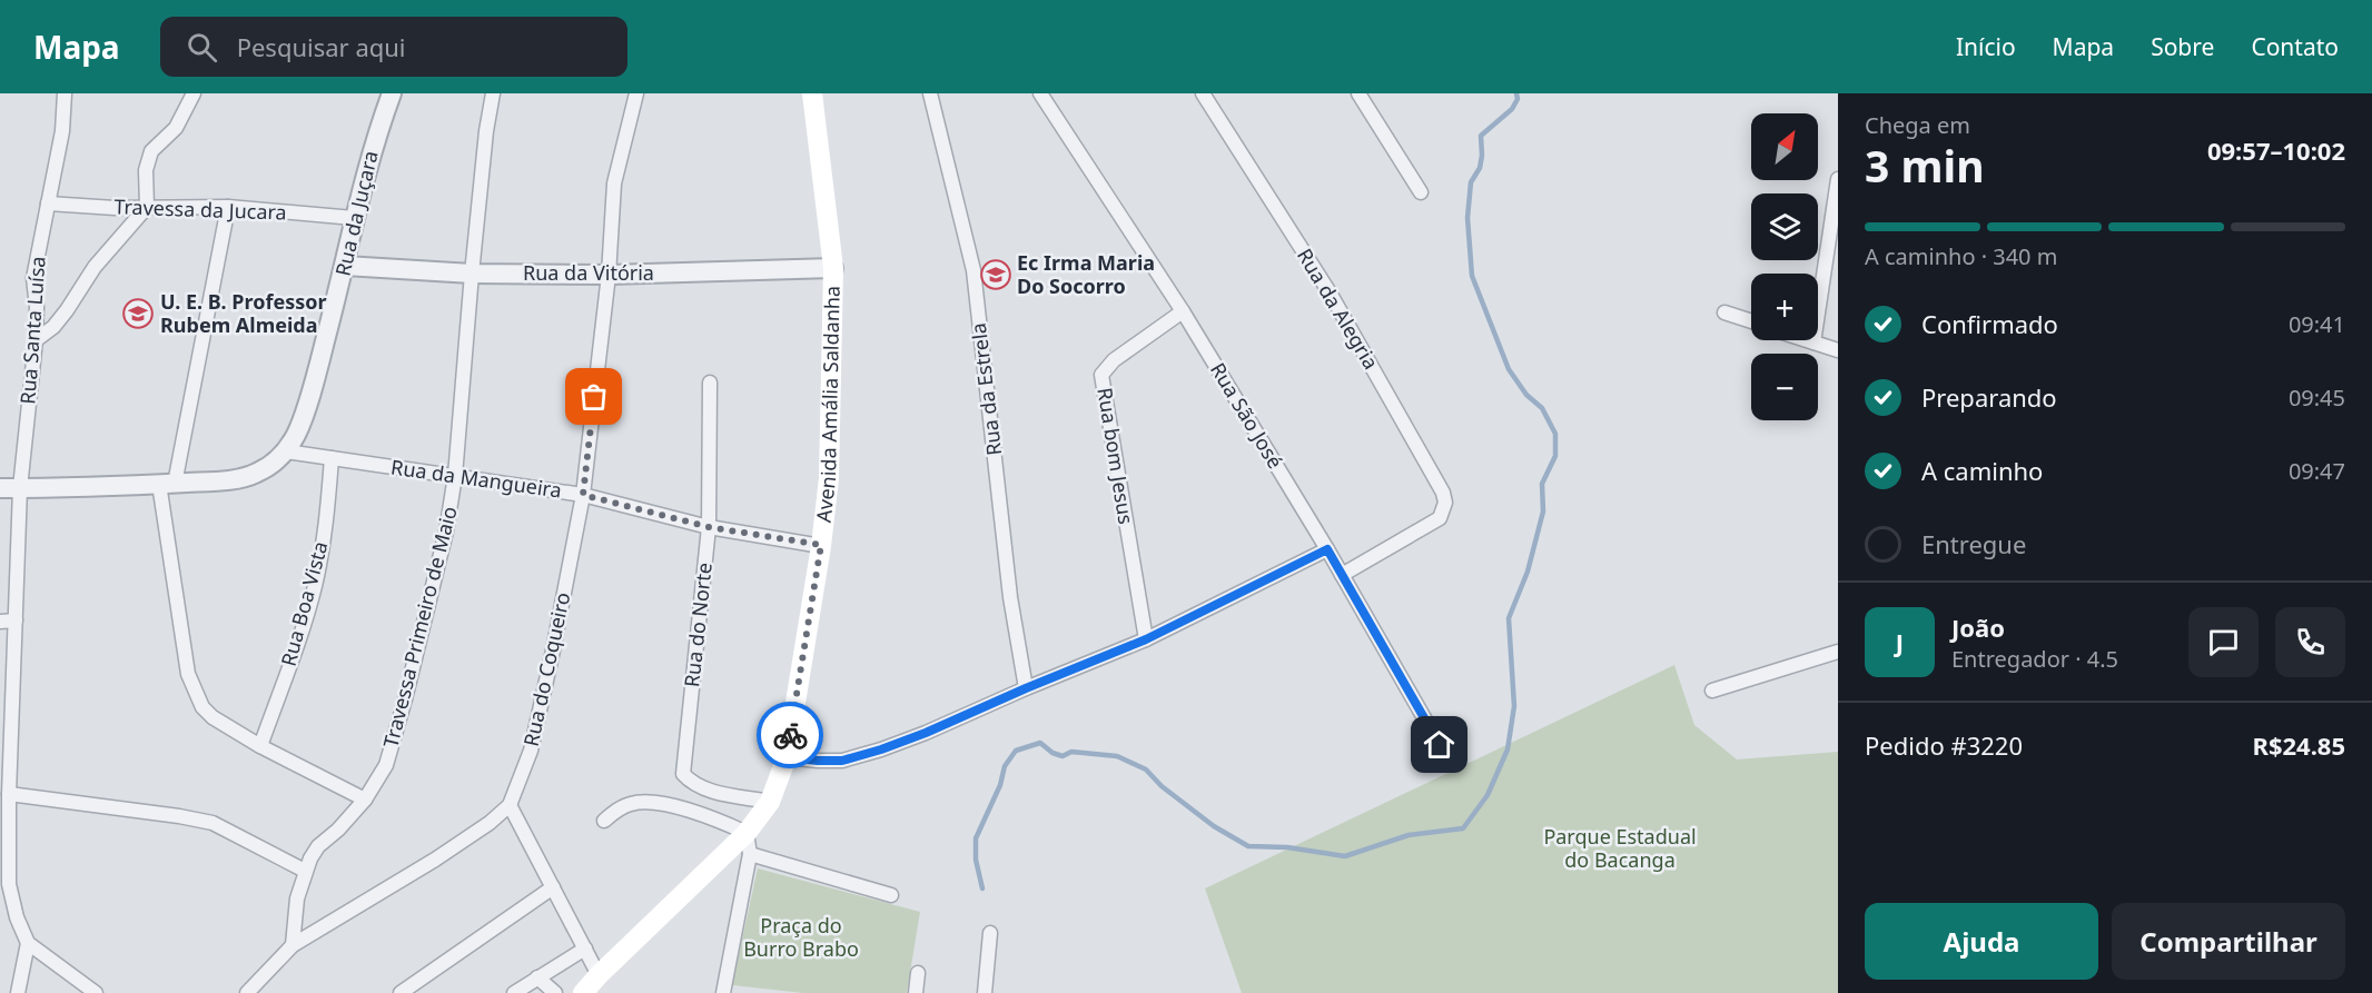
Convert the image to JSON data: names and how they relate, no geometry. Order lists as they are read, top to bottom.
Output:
{
  "streets": {
    "main road": ["Avenida Amália Saldanha"],
    "street": [
      "Travessa da Jucara",
      "Rua da Juçara",
      "Rua da Vitória",
      "Rua da Alegria",
      "Rua Santa Luísa",
      "Rua da Estrela",
      "Rua São José",
      "Rua bom Jesus",
      "Rua da Mangueira",
      "Rua Boa Vista",
      "Rua do Norte",
      "Travessa Primeiro de Maio",
      "Rua do Coqueiro"
    ]
  },
  "crossings": [
    ["Travessa da Jucara", "Rua da Juçara"],
    ["Travessa da Jucara", "Rua Santa Luísa"],
    ["Rua da Juçara", "Rua da Vitória"],
    ["Rua da Juçara", "Rua da Mangueira"],
    ["Rua da Vitória", "Avenida Amália Saldanha"],
    ["Rua da Vitória", "Travessa Primeiro de Maio"],
    ["Rua da Vitória", "Rua do Coqueiro"],
    ["Rua da Alegria", "Rua São José"],
    ["Avenida Amália Saldanha", "Rua da Mangueira"],
    ["Avenida Amália Saldanha", "Rua do Norte"],
    ["Rua São José", "Rua bom Jesus"],
    ["Rua da Mangueira", "Rua Boa Vista"],
    ["Rua da Mangueira", "Rua do Norte"],
    ["Rua da Mangueira", "Travessa Primeiro de Maio"],
    ["Rua da Mangueira", "Rua do Coqueiro"],
    ["Travessa Primeiro de Maio", "Rua do Coqueiro"]
  ],
  "parks": ["Parque Estadual do Bacanga", "Praça do Burro Brabo"],
  "places": {
    "school or university": ["Ec Irma Maria Do Socorro", "U. E. B. Professor Rubem Almeida"]
  },
  "north": "top right",
  "page": {
    "header": "Mapa",
    "search": "Pesquisar aqui",
    "nav": [
      "Início",
      "Mapa",
      "Sobre",
      "Contato"
    ],
    "heading": ["3 min", "Chega em", "09:57–10:02"],
    "panel": [
      "João",
      "Entregador · 4.5",
      "Pedido #3220",
      "R$24.85"
    ],
    "map_buttons": ["+", "−"],
    "bar": "A caminho · 340 m",
    "list": [
      ["Confirmado", "09:41"],
      ["Preparando", "09:45"],
      ["A caminho", "09:47"],
      "Entregue"
    ],
    "round": "J",
    "buttons": ["Ajuda", "Compartilhar"]
  }
}
